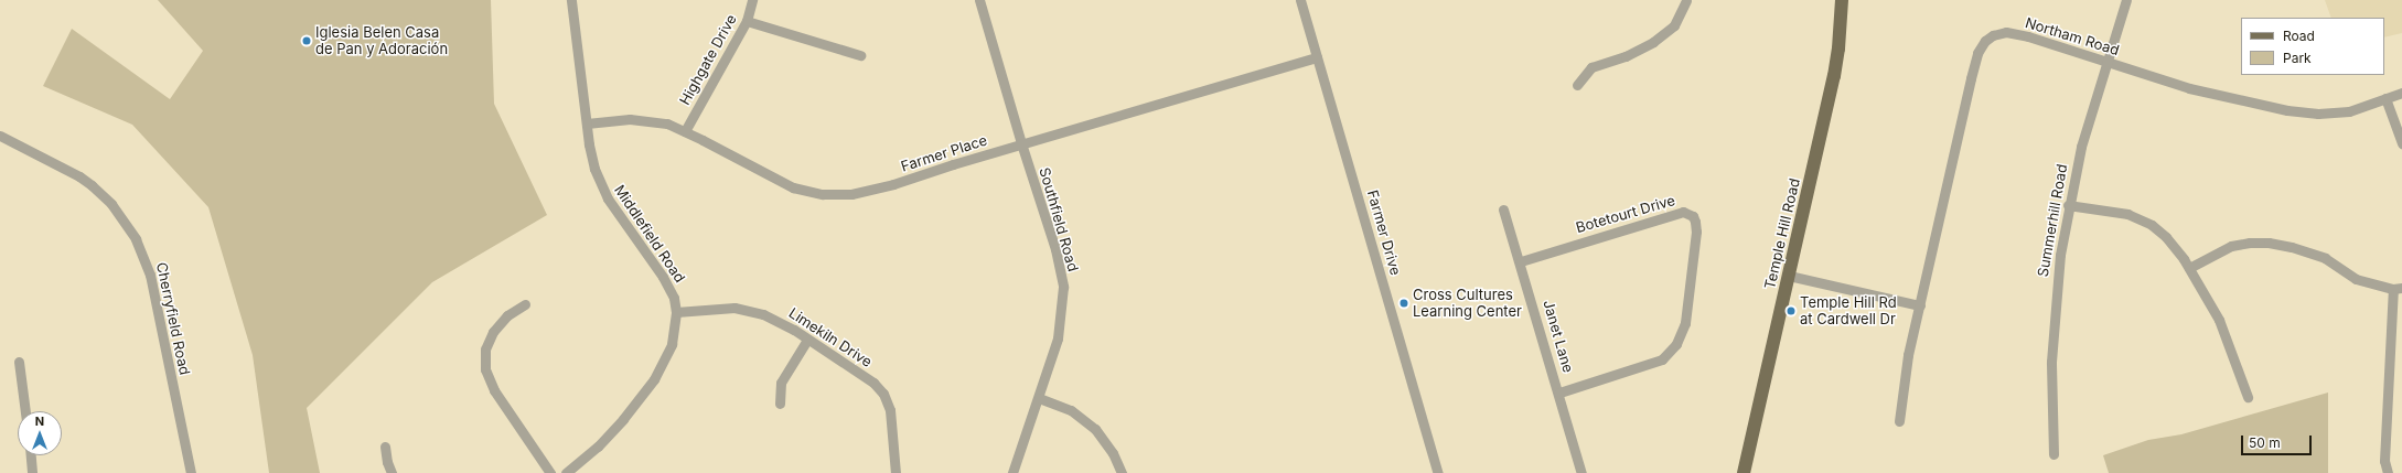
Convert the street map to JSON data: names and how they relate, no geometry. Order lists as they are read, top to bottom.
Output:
{
  "streets": {
    "main road": ["Temple Hill Road"],
    "street": [
      "Northam Road",
      "Highgate Drive",
      "Farmer Place",
      "Botetourt Drive",
      "Southfield Road",
      "Summerhill Road",
      "Farmer Drive",
      "Middlefield Road",
      "Cherryfield Road",
      "Janet Lane",
      "Limekiln Drive"
    ]
  },
  "crossings": [
    ["Northam Road", "Summerhill Road"],
    ["Highgate Drive", "Farmer Place"],
    ["Farmer Place", "Southfield Road"],
    ["Farmer Place", "Farmer Drive"],
    ["Farmer Place", "Middlefield Road"],
    ["Botetourt Drive", "Janet Lane"],
    ["Middlefield Road", "Limekiln Drive"]
  ],
  "places": ["Iglesia Belen Casa de Pan y Adoración", "Cross Cultures Learning Center", "Temple Hill Rd at Cardwell Dr"],
  "legend": ["Road", "Park"],
  "scale_bar": "50 m",
  "north": "top"
}
